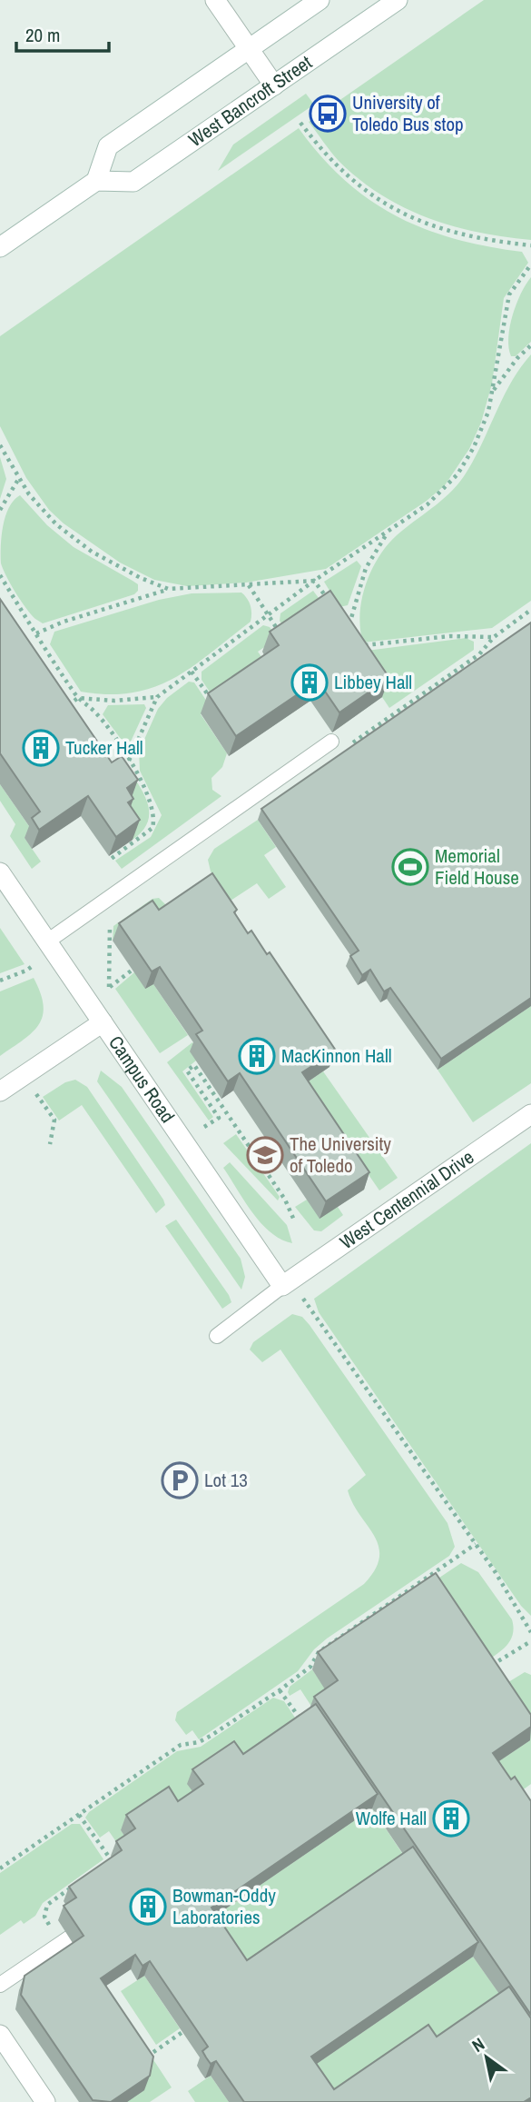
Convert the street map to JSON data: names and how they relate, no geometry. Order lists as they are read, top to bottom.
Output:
{
  "streets": {
    "street": ["West Bancroft Street", "Campus Road", "West Centennial Drive"]
  },
  "crossings": [
    ["Campus Road", "West Centennial Drive"]
  ],
  "places": {
    "bus stop": ["University of Toledo Bus stop"],
    "building": [
      "Libbey Hall",
      "Tucker Hall",
      "MacKinnon Hall",
      "Wolfe Hall",
      "Bowman-Oddy Laboratories"
    ],
    "sports": ["Memorial Field House"],
    "school or university": ["The University of Toledo"],
    "parking": ["Lot 13"]
  },
  "scale_bar": "20 m",
  "north": "top left"
}
